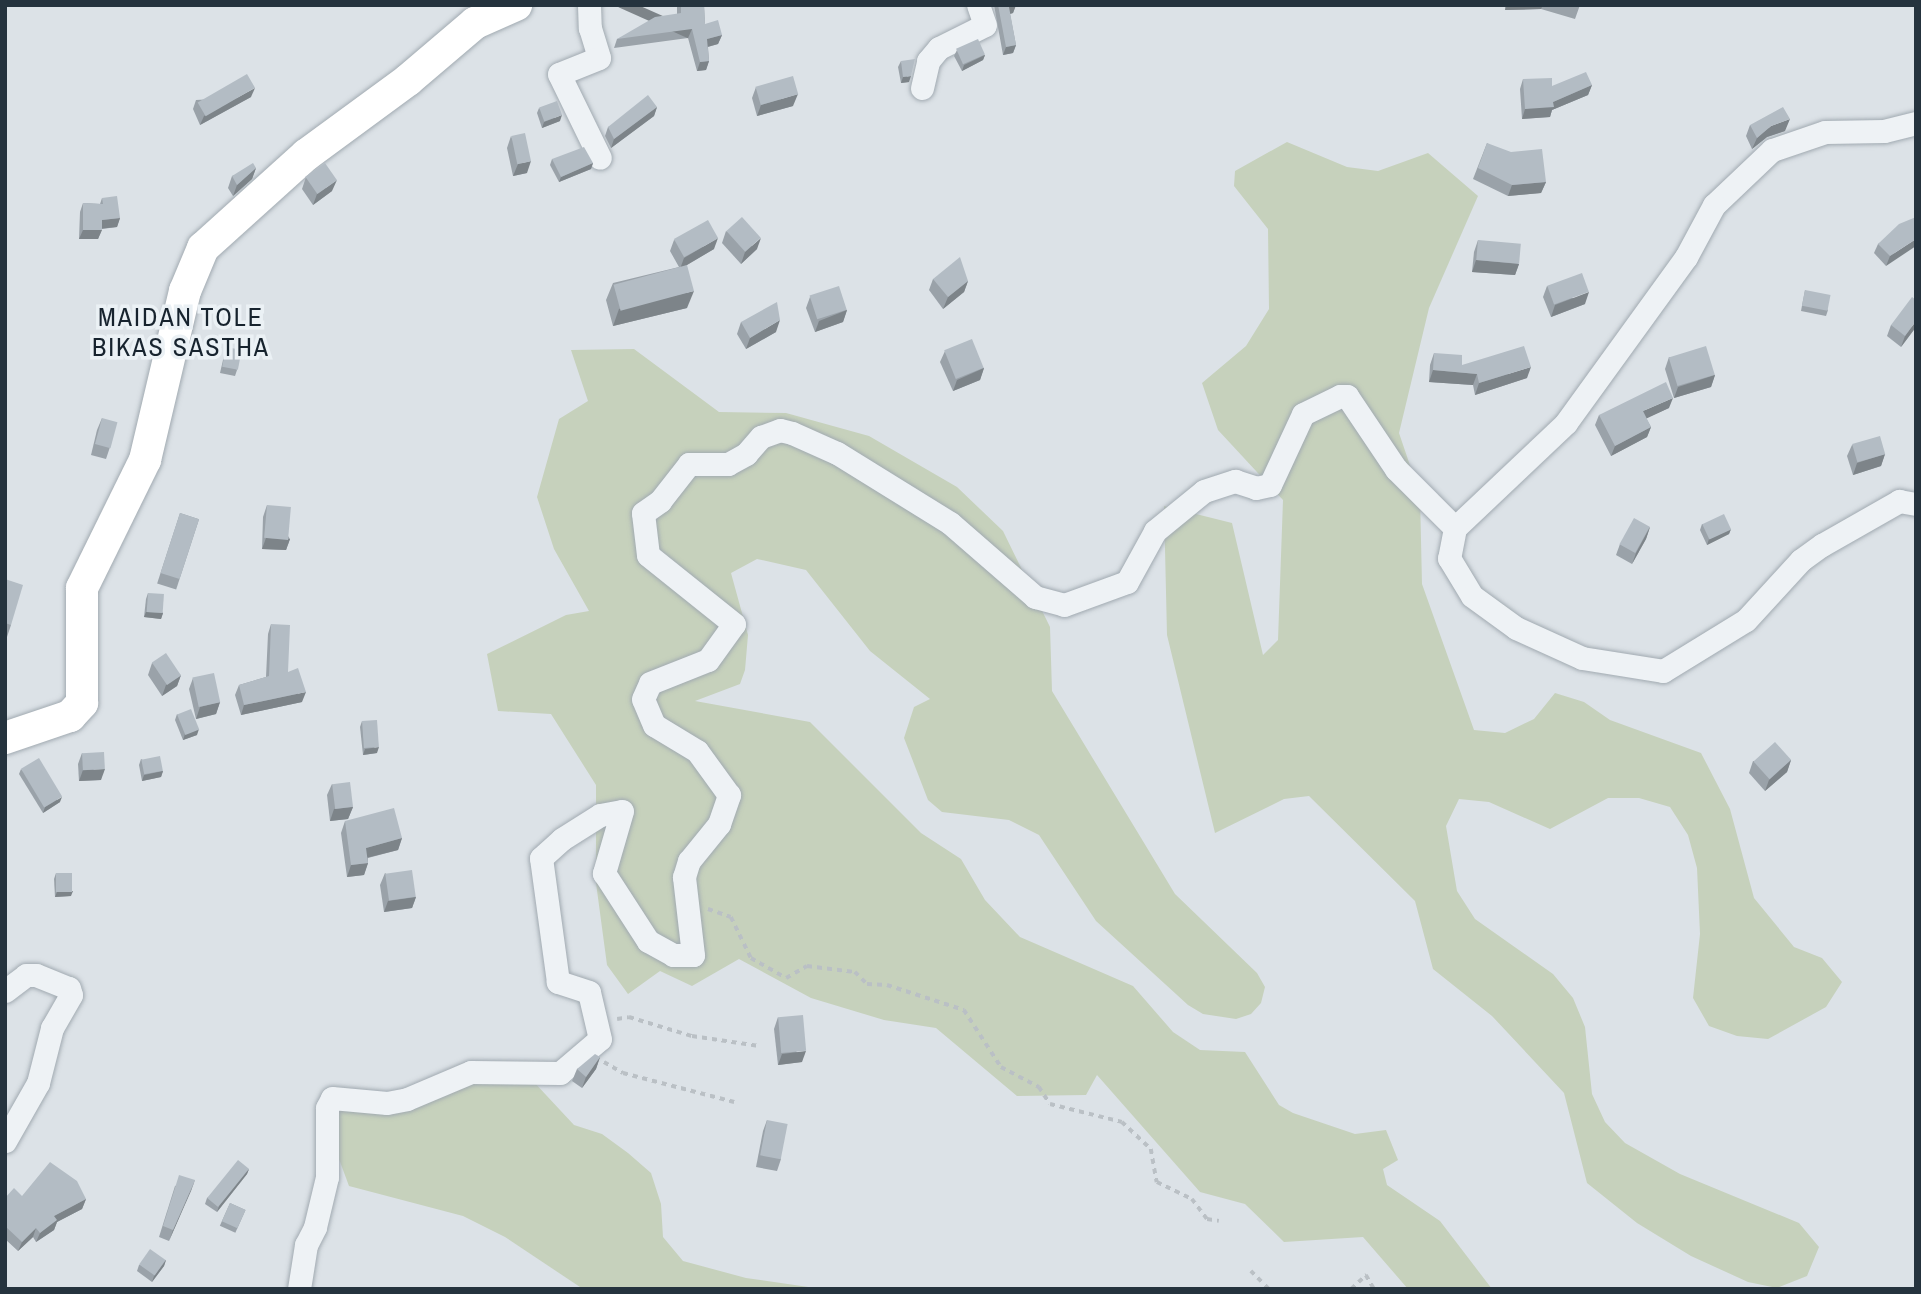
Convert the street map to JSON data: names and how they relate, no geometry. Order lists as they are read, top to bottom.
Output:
{
  "districts": ["MAIDAN TOLE BIKAS SASTHA"]
}
